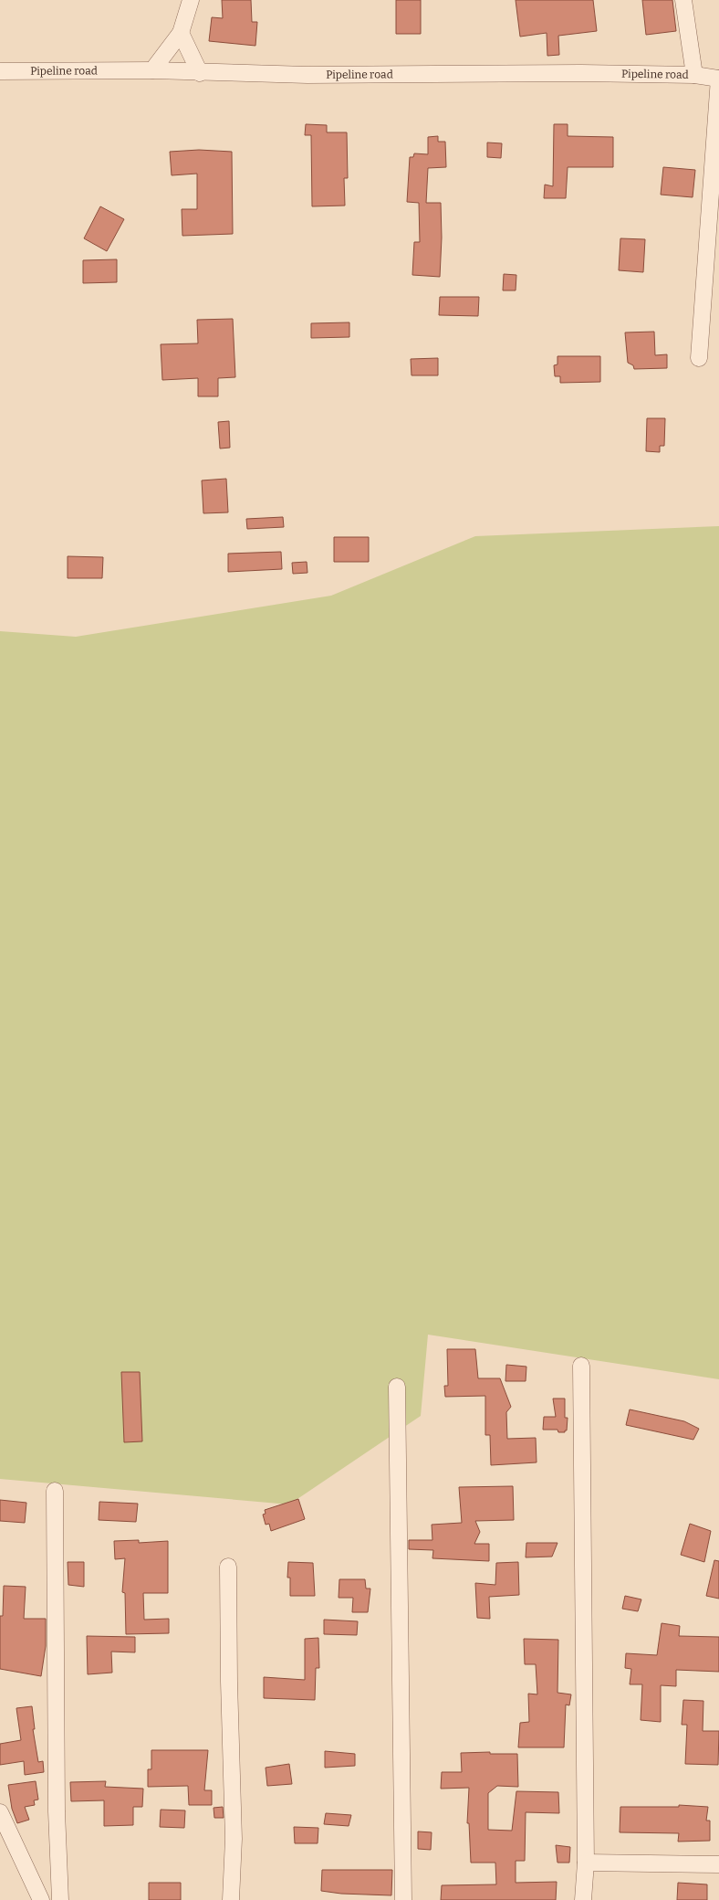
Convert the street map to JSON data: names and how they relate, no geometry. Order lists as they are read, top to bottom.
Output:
{
  "streets": {
    "street": ["Pipeline road"]
  }
}
